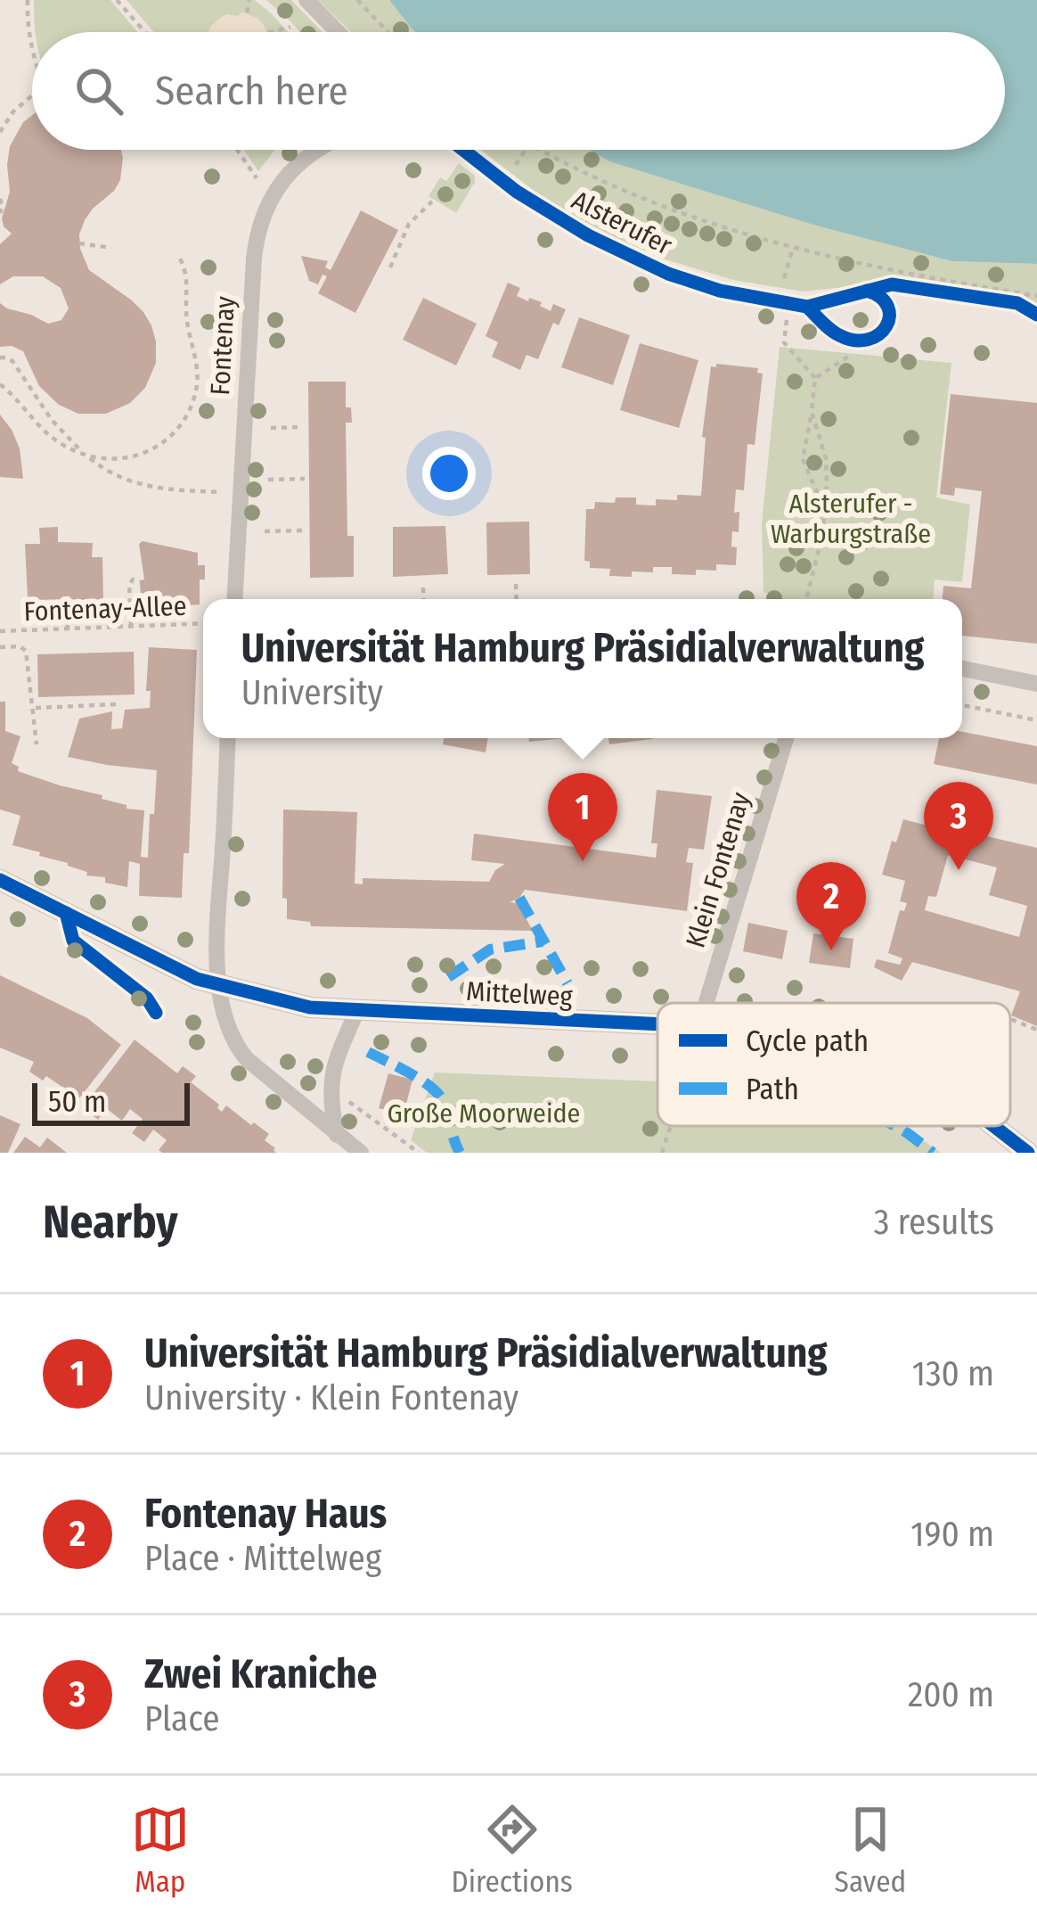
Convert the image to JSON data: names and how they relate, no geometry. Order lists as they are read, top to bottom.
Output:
{
  "streets": {
    "street": [
      "Alsterufer",
      "Fontenay",
      "Klein Fontenay",
      "Mittelweg"
    ],
    "path": ["Fontenay-Allee"]
  },
  "parks": ["Alsterufer - Warburgstraße", "Große Moorweide"],
  "legend": ["Cycle path", "Path"],
  "scale_bar": "50 m",
  "page": {
    "search": "Search here",
    "popup": ["Universität Hamburg Präsidialverwaltung", "University"],
    "pins": ["1", "3", "2"],
    "scale": "50 m",
    "heading": ["Nearby", "3 results"],
    "list": [
      {
        "mark": "1",
        "name": "Universität Hamburg Präsidialverwaltung",
        "note": "University · Klein Fontenay",
        "value": "130 m"
      },
      {
        "mark": "2",
        "name": "Fontenay Haus",
        "note": "Place · Mittelweg",
        "value": "190 m"
      },
      {
        "mark": "3",
        "name": "Zwei Kraniche",
        "note": "Place",
        "value": "200 m"
      }
    ],
    "nav": ["Map", "Directions", "Saved"]
  }
}
